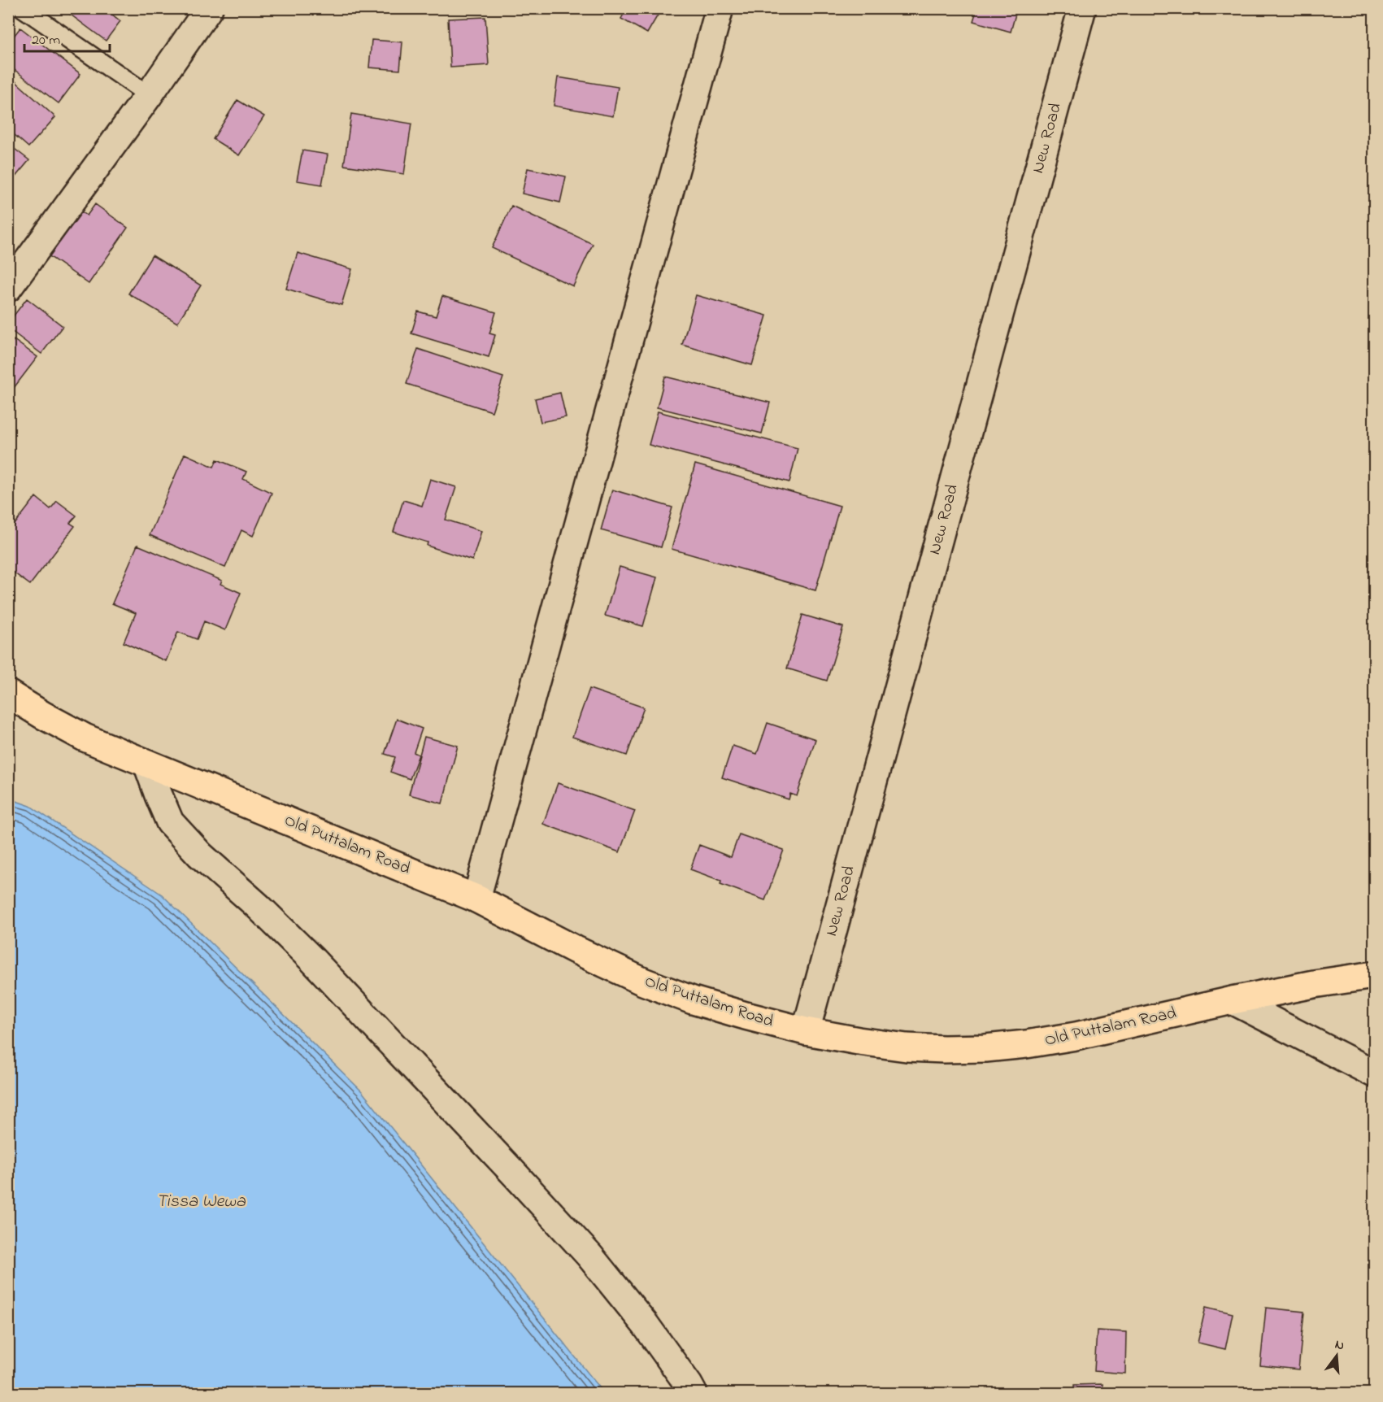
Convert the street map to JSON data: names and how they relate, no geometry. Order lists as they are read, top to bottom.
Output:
{
  "streets": {
    "main road": ["Old Puttalam Road"],
    "street": ["New Road"]
  },
  "crossings": [
    ["New Road", "Old Puttalam Road"]
  ],
  "water": ["Tissa Wewa"],
  "scale_bar": "20 m",
  "north": "top"
}
